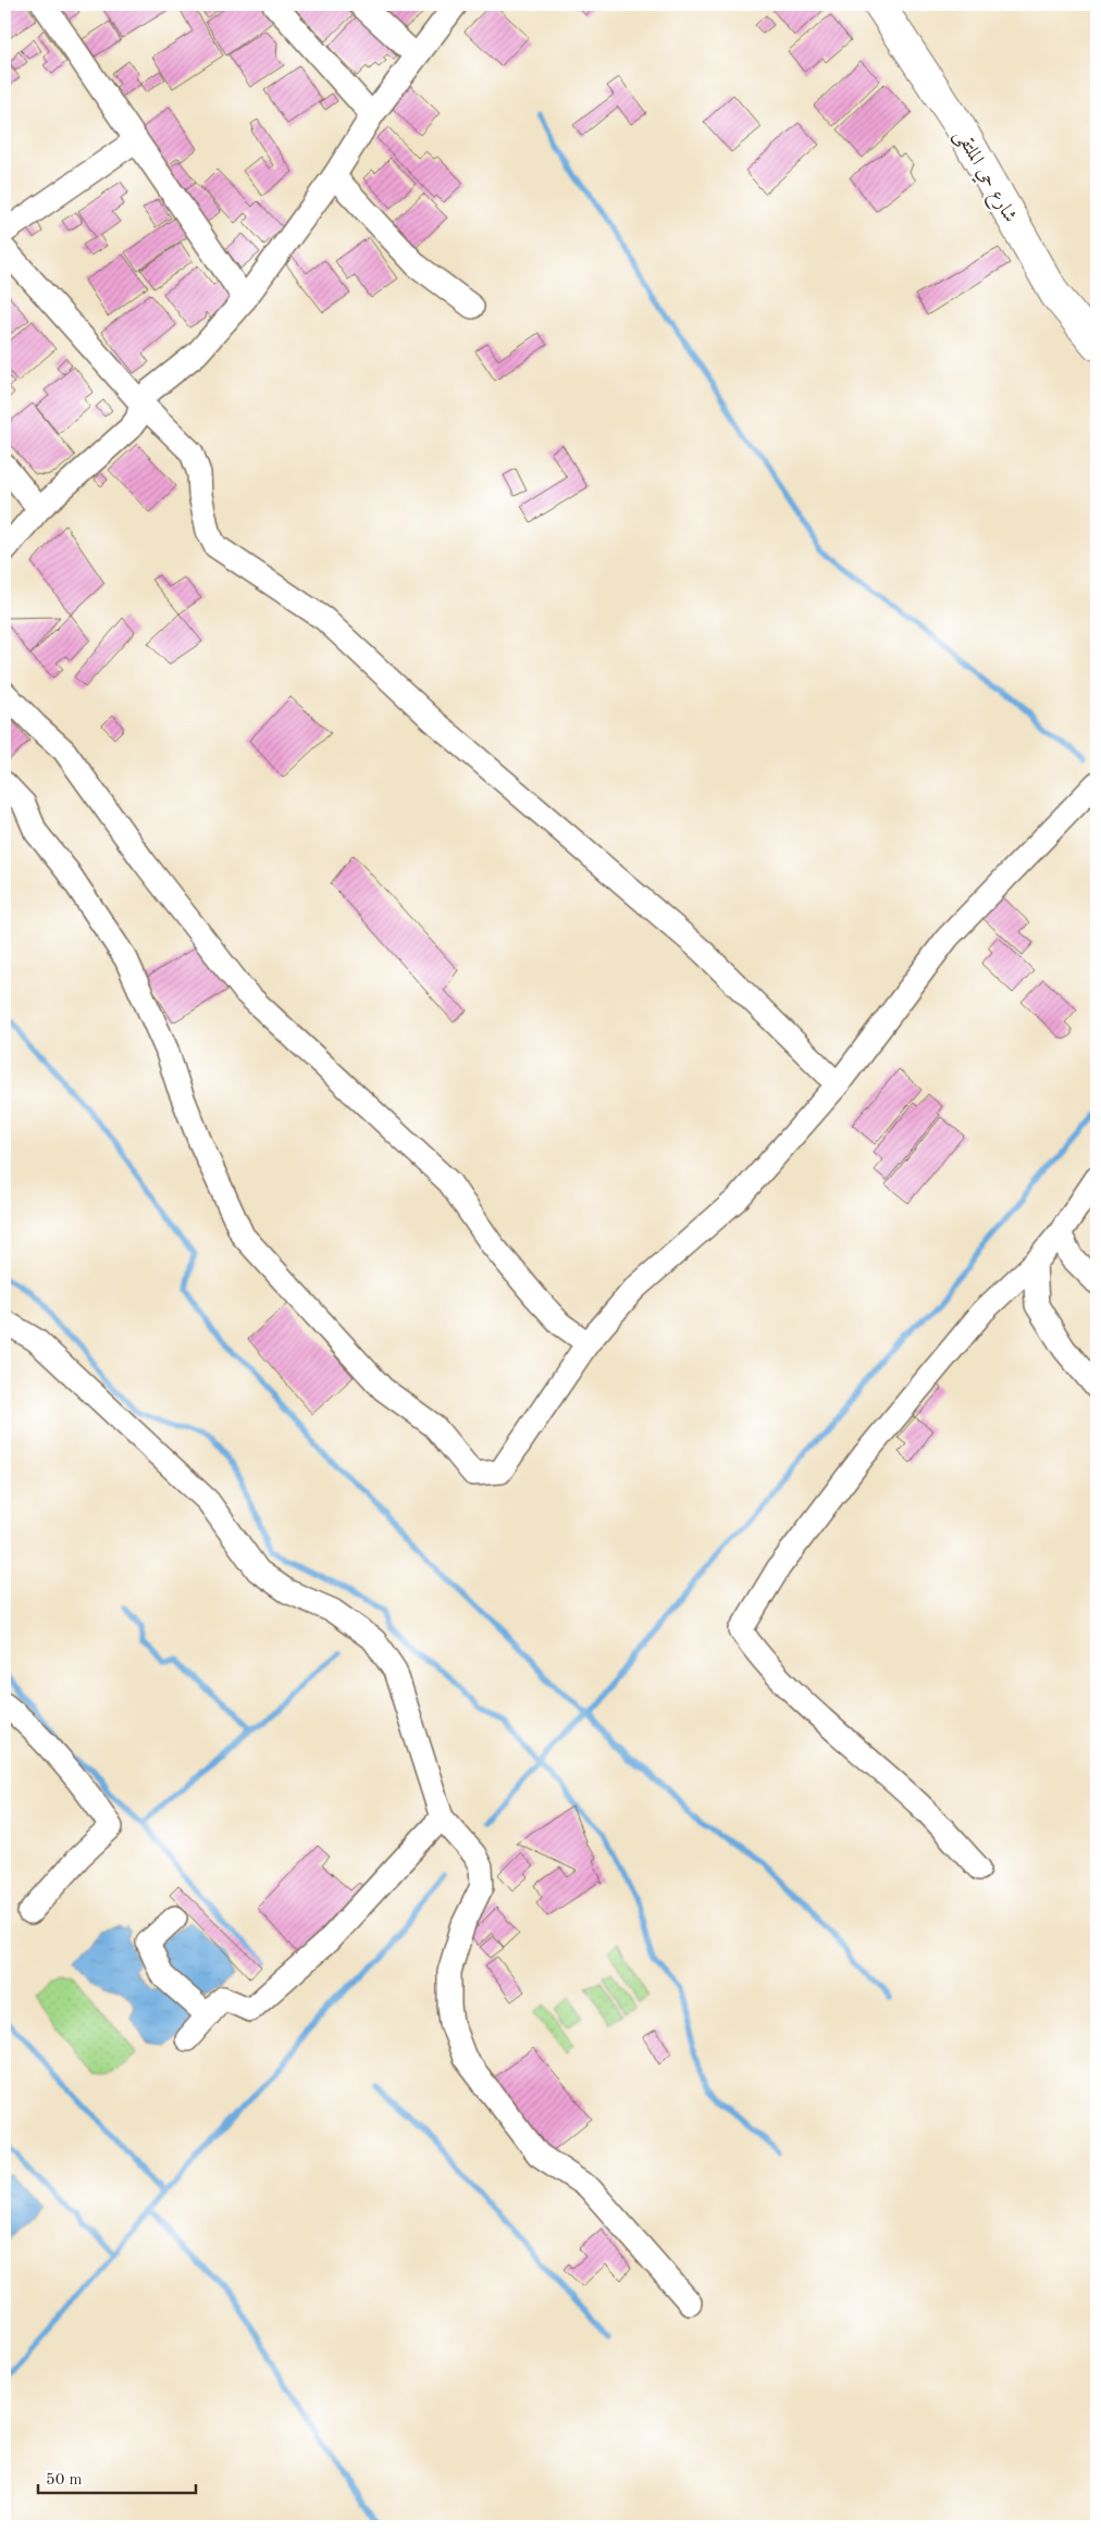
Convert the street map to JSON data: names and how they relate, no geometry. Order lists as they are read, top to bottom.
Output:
{
  "streets": {
    "street": ["شارع حي الملتقى"]
  },
  "scale_bar": "50 m"
}
